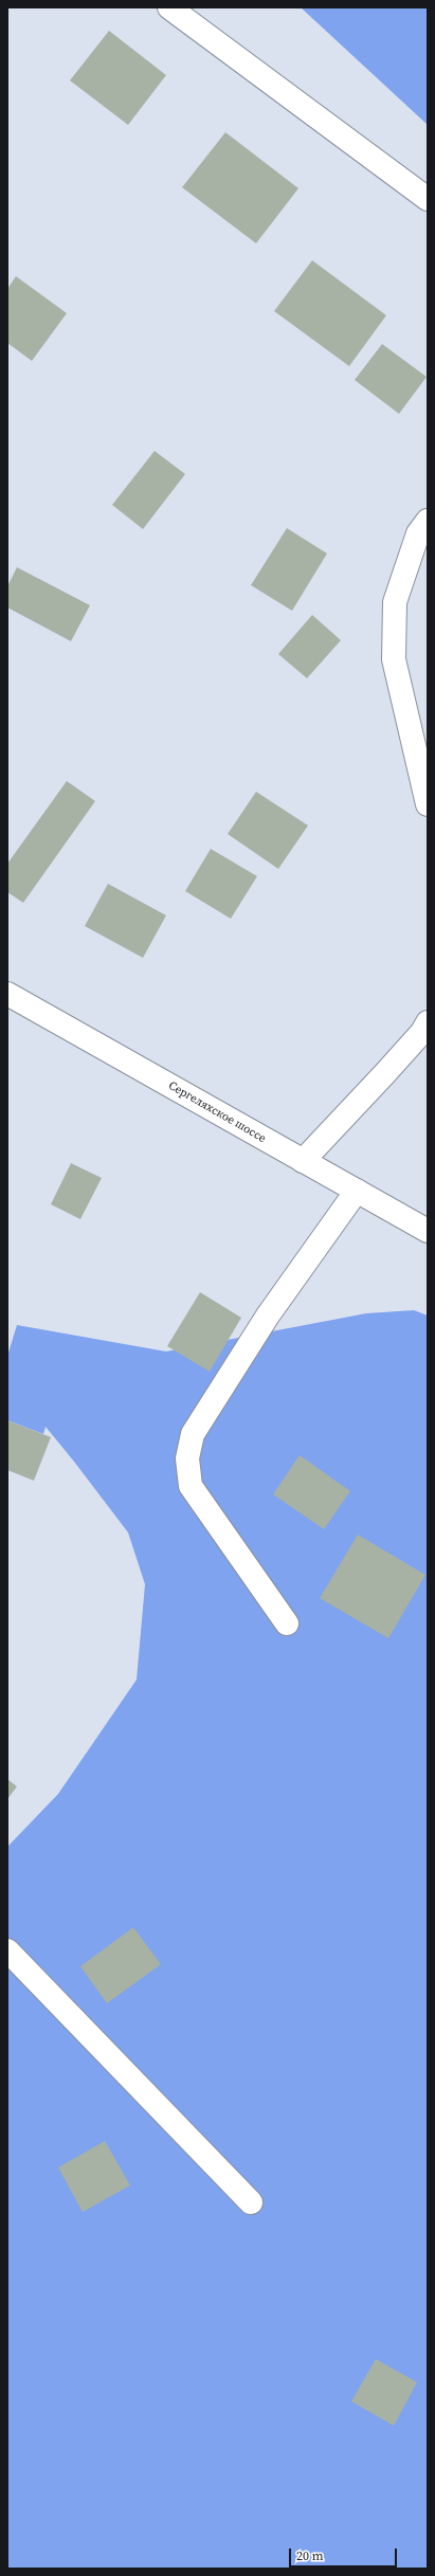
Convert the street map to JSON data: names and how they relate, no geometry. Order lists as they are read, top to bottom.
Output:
{
  "streets": {
    "street": ["Сергеляхское шоссе"]
  },
  "scale_bar": "20 m"
}
